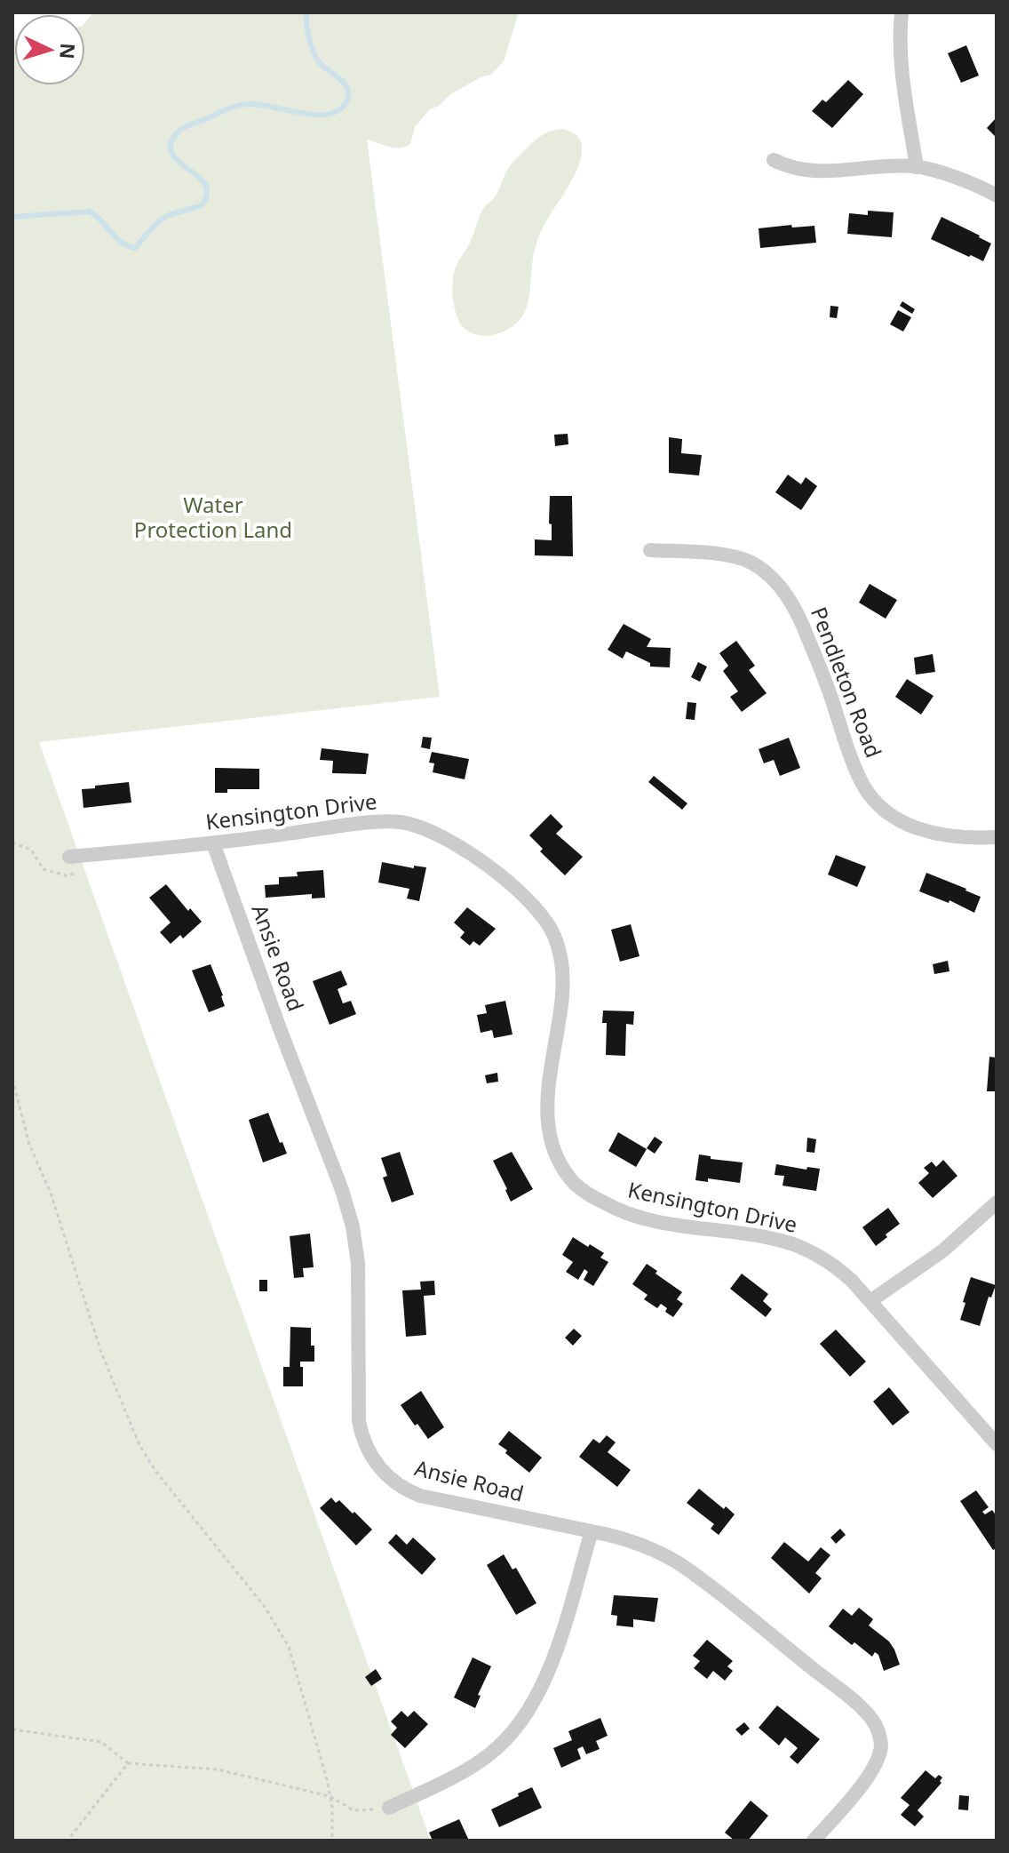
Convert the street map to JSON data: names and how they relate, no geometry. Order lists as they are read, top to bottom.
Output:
{
  "streets": {
    "street": ["Pendleton Road", "Kensington Drive", "Ansie Road"]
  },
  "crossings": [
    ["Kensington Drive", "Ansie Road"]
  ],
  "parks": ["Water Protection Land"],
  "north": "right"
}
